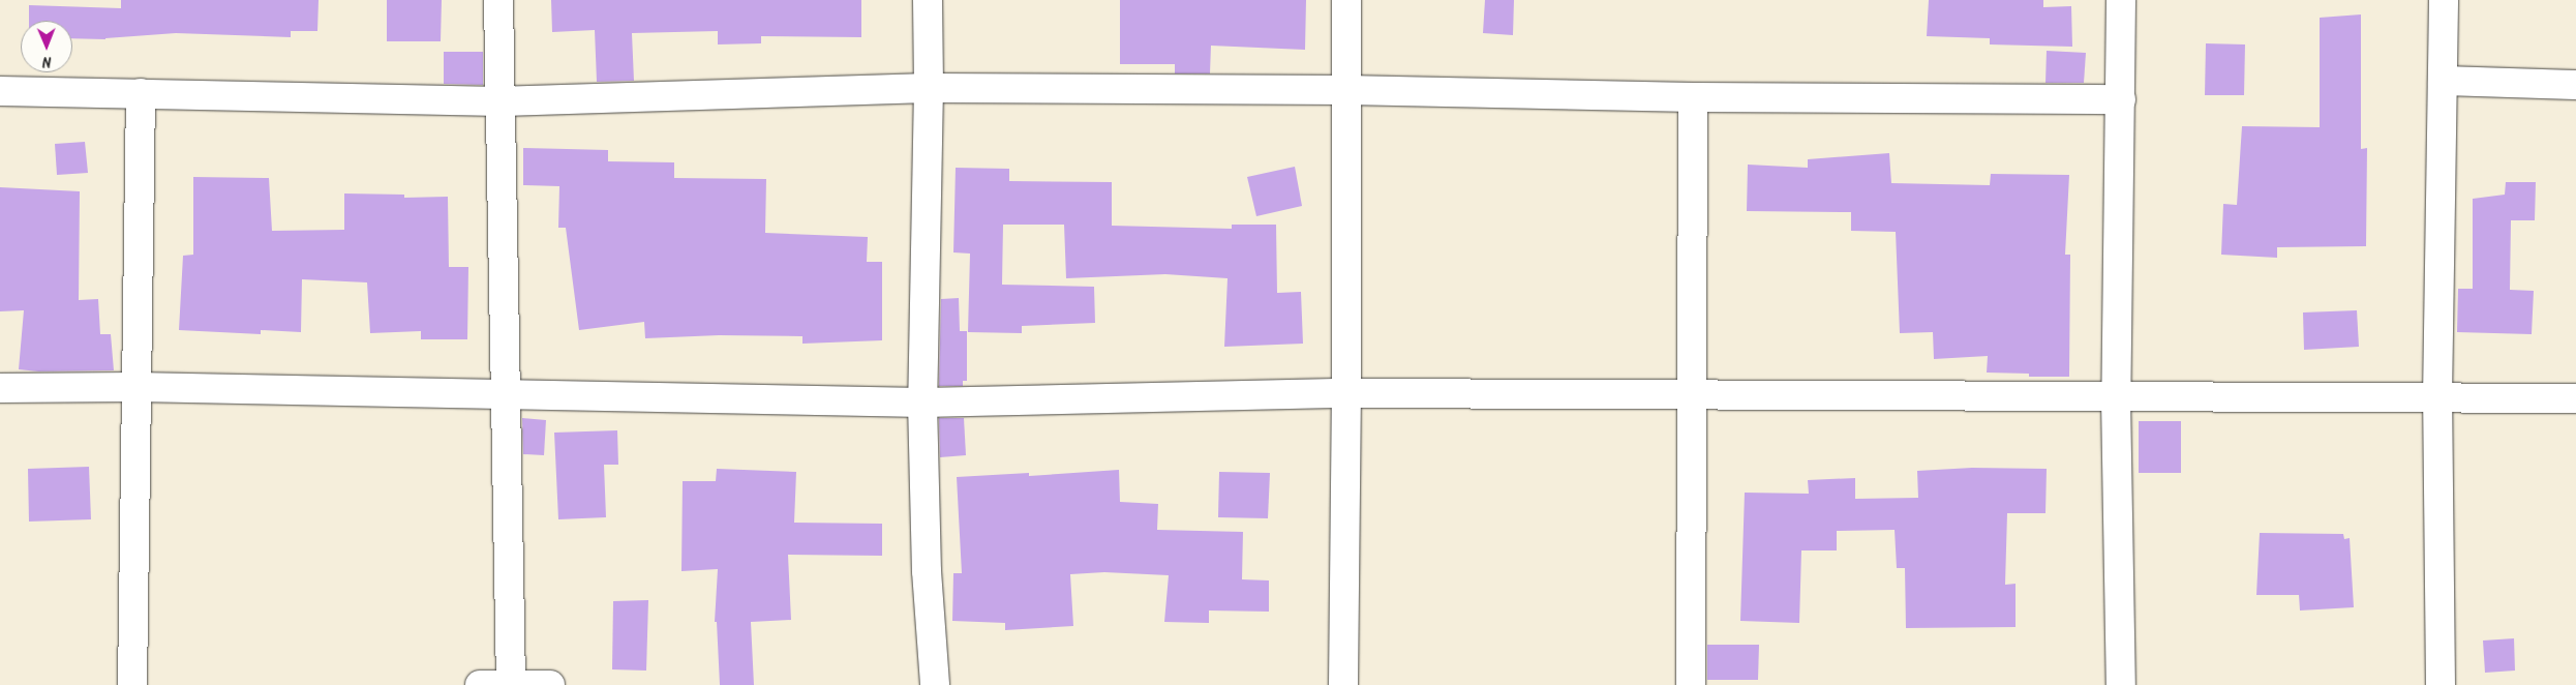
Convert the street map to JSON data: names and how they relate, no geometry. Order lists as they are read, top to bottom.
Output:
{
  "north": "bottom"
}
